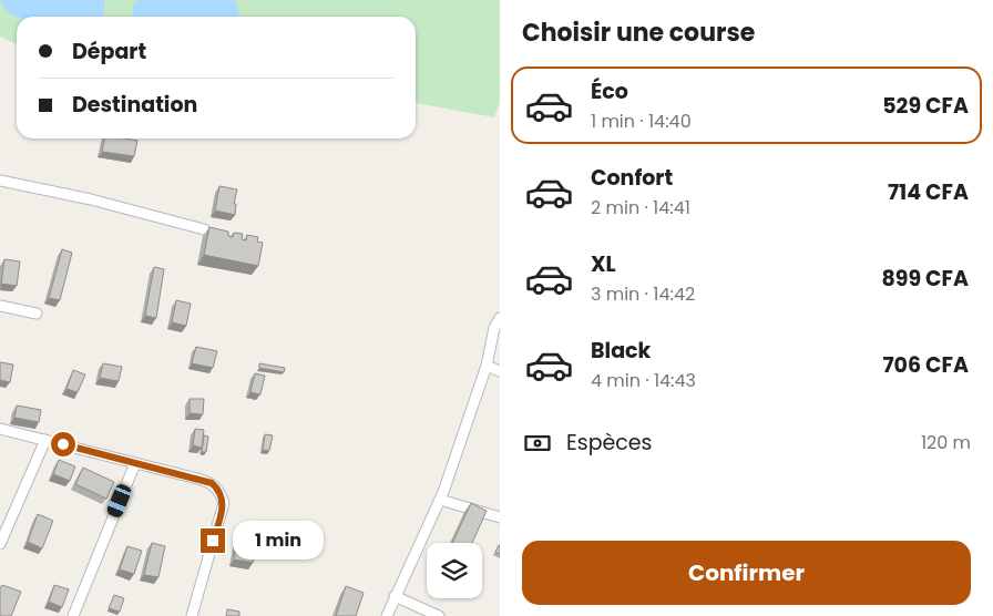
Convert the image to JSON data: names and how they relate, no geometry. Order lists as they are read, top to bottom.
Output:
{
  "page": {
    "heading": "Choisir une course",
    "banner": ["Départ", "Destination"],
    "list": [
      {
        "name": "Éco",
        "note": "1 min · 14:40",
        "value": "529 CFA"
      },
      {
        "name": "Confort",
        "note": "2 min · 14:41",
        "value": "714 CFA"
      },
      {
        "name": "XL",
        "note": "3 min · 14:42",
        "value": "899 CFA"
      },
      {
        "name": "Black",
        "note": "4 min · 14:43",
        "value": "706 CFA"
      }
    ],
    "pay": ["Espèces", "120 m"],
    "bubble": "1 min",
    "buttons": "Confirmer"
  }
}
